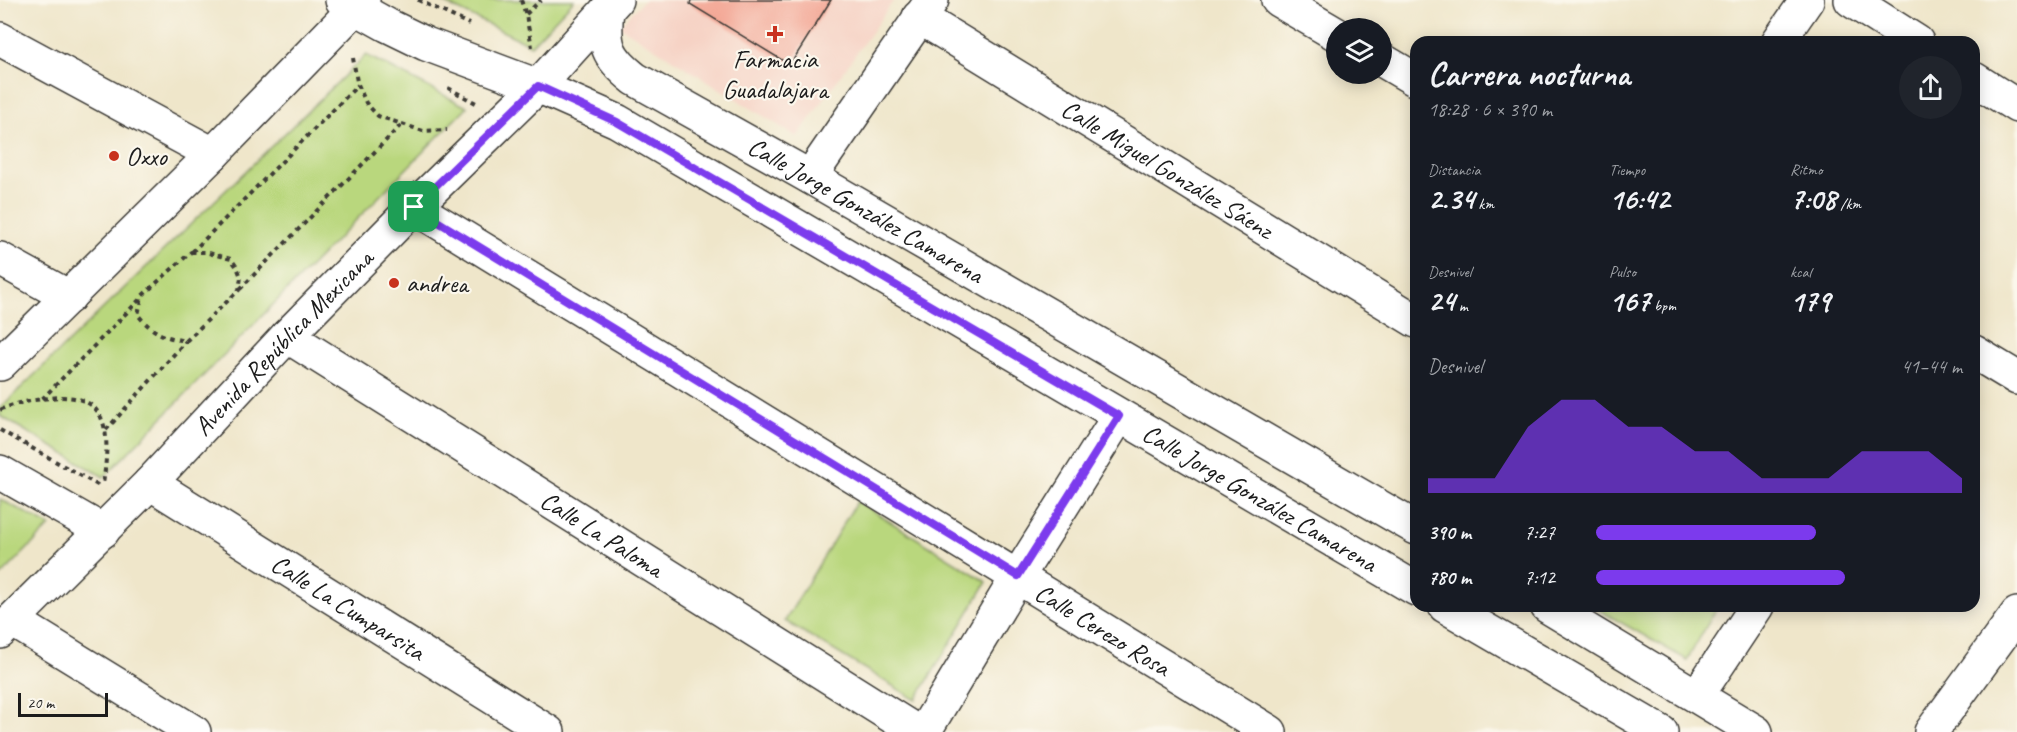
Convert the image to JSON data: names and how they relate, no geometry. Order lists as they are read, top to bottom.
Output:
{
  "streets": {
    "street": [
      "Calle Miguel González Sáenz",
      "Calle Jorge González Camarena",
      "Avenida República Mexicana",
      "Calle La Paloma",
      "Calle La Cumparsita",
      "Calle Cerezo Rosa"
    ]
  },
  "crossings": [
    ["Calle Jorge González Camarena", "Avenida República Mexicana"],
    ["Avenida República Mexicana", "Calle La Paloma"],
    ["Avenida República Mexicana", "Calle La Cumparsita"],
    ["Avenida República Mexicana", "Calle Cerezo Rosa"]
  ],
  "places": {
    "health": ["Farmacia Guadalajara"],
    "other": ["Oxxo", "andrea"]
  },
  "scale_bar": "20 m",
  "page": {
    "heading": ["Carrera nocturna", "18:28 · 6 × 390 m"],
    "stats": [
      ["Distancia", "2.34 km"],
      ["Tiempo", "16:42"],
      ["Ritmo", "7:08 /km"],
      ["Desnivel", "24 m"],
      ["Pulso", "167 bpm"],
      ["kcal", "179"]
    ],
    "chart": ["Desnivel", "41–44 m"],
    "list": [
      {
        "name": "390 m",
        "note": "7:27"
      },
      {
        "name": "780 m",
        "note": "7:12"
      }
    ],
    "scale": "20 m"
  }
}
